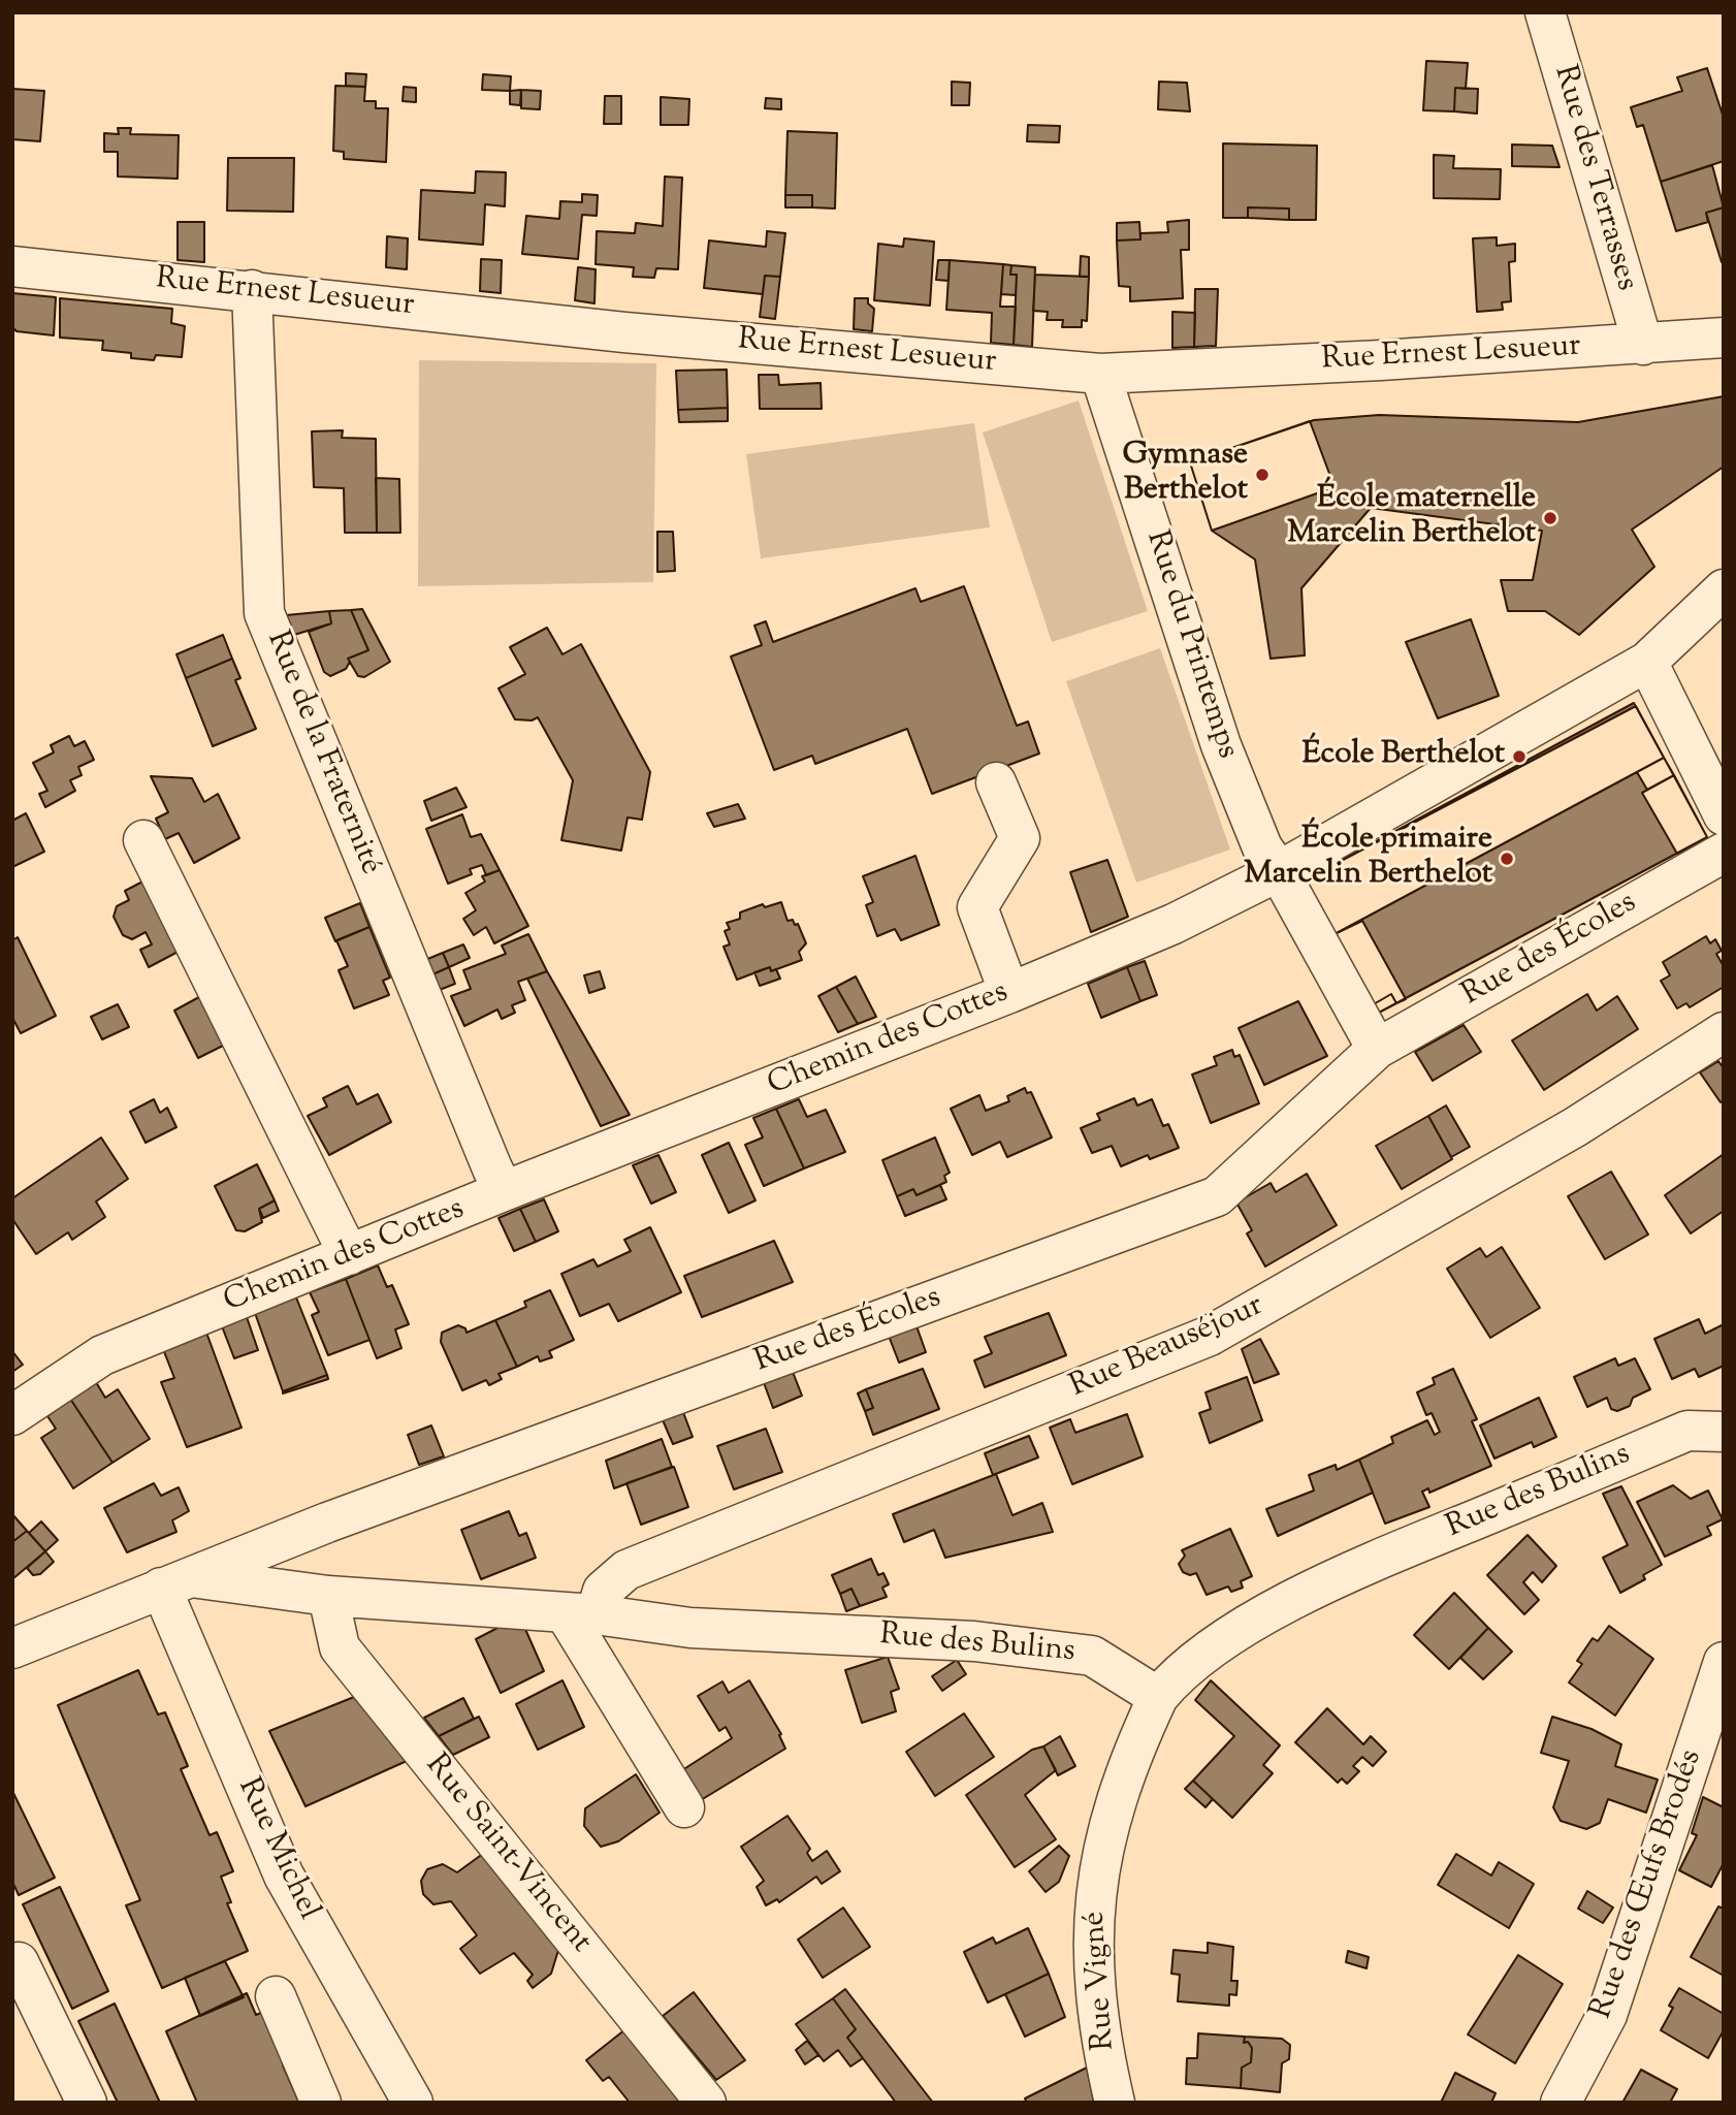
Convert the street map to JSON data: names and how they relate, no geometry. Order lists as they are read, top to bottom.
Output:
{
  "streets": {
    "street": [
      "Rue des Terrasses",
      "Rue Ernest Lesueur",
      "Rue du Printemps",
      "Rue de la Fraternité",
      "Rue des Écoles",
      "Chemin des Cottes",
      "Rue Beauséjour",
      "Rue des Bulins",
      "Rue Michel",
      "Rue Saint-Vincent",
      "Rue des Œufs Brodés",
      "Rue Vigné"
    ]
  },
  "crossings": [
    ["Rue des Terrasses", "Rue Ernest Lesueur"],
    ["Rue Ernest Lesueur", "Rue du Printemps"],
    ["Rue Ernest Lesueur", "Rue de la Fraternité"],
    ["Rue du Printemps", "Chemin des Cottes"],
    ["Rue de la Fraternité", "Chemin des Cottes"],
    ["Rue Beauséjour", "Rue des Bulins"],
    ["Rue des Bulins", "Rue Michel"],
    ["Rue des Bulins", "Rue Saint-Vincent"],
    ["Rue des Bulins", "Rue Vigné"]
  ],
  "places": [
    "Gymnase Berthelot",
    "École maternelle Marcelin Berthelot",
    "École Berthelot",
    "École primaire Marcelin Berthelot"
  ]
}
